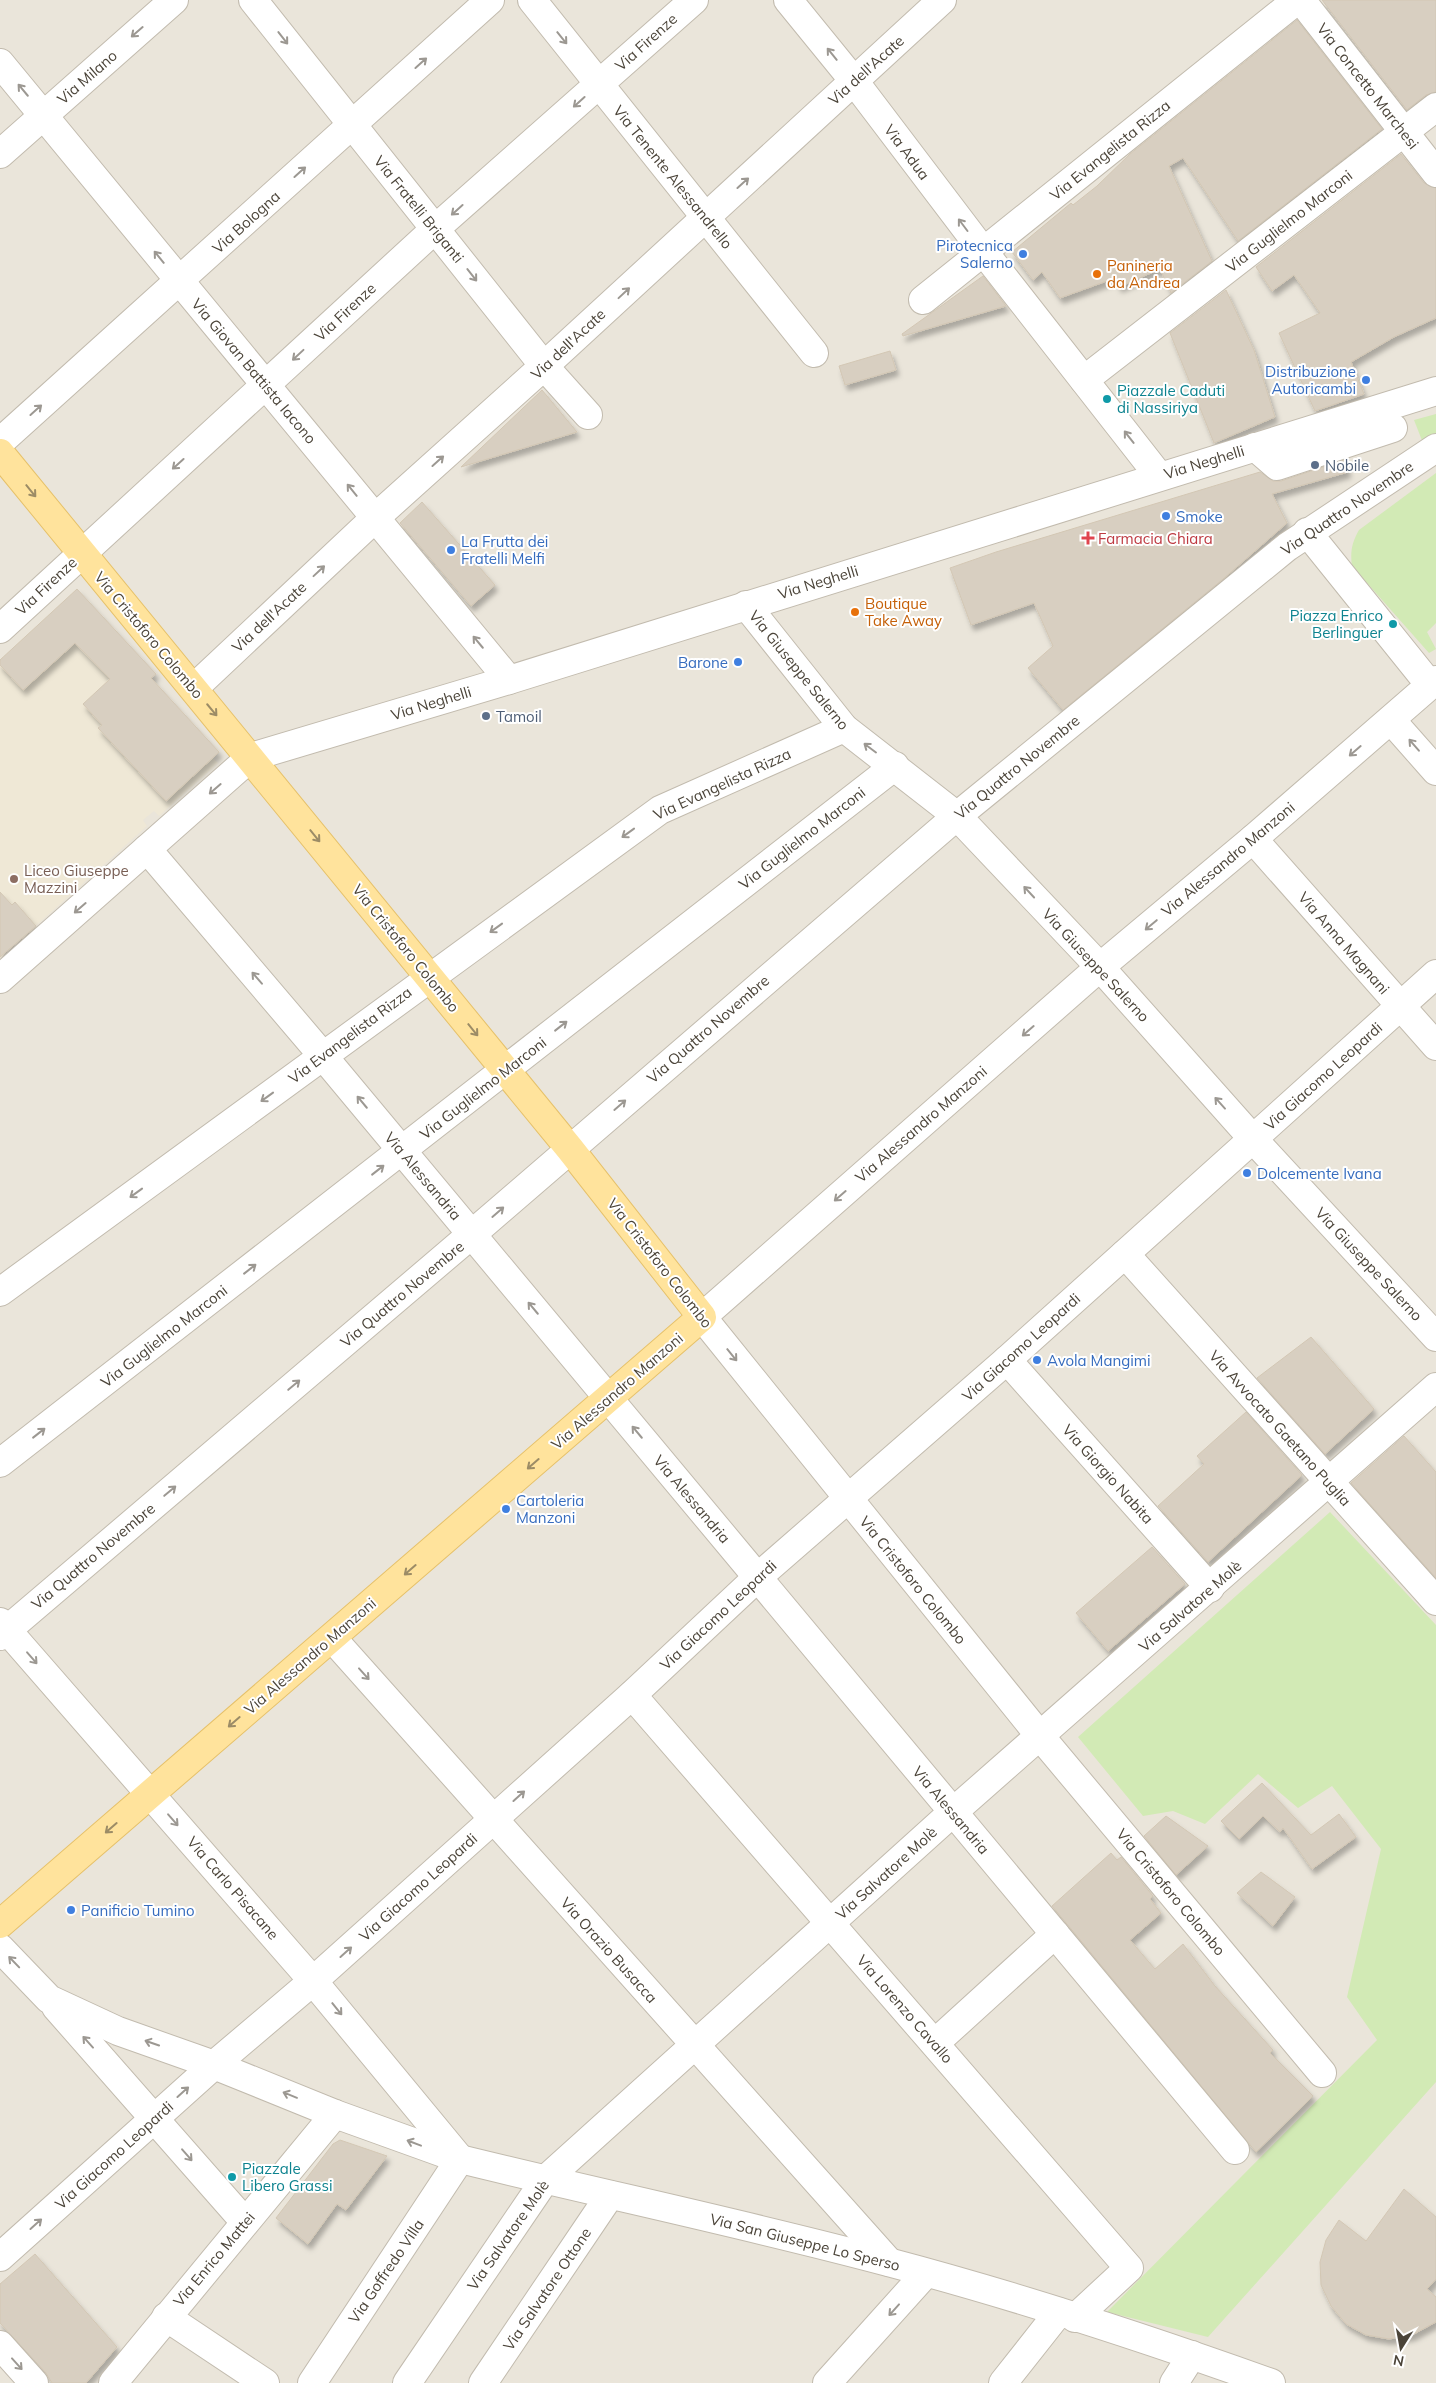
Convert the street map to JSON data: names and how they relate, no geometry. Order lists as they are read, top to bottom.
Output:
{
  "streets": {
    "main road": ["Via Cristoforo Colombo", "Via Alessandro Manzoni"],
    "street": [
      "Via Firenze",
      "Via dell'Acate",
      "Via Milano",
      "Via Concetto Marchesi",
      "Via Evangelista Rizza",
      "Via Adua",
      "Via Tenente Alessandrello",
      "Via Fratelli Briganti",
      "Via Guglielmo Marconi",
      "Via Bologna",
      "Via Giovan Battista Iacono",
      "Via Neghelli",
      "Via Quattro Novembre",
      "Via Giuseppe Salerno",
      "Via Anna Magnani",
      "Via Giacomo Leopardi",
      "Via Alessandria",
      "Via Avvocato Gaetano Puglia",
      "Via Giorgio Nabita",
      "Via Salvatore Molè",
      "Via Carlo Pisacane",
      "Via Orazio Busacca",
      "Via Lorenzo Cavallo",
      "Via San Giuseppe Lo Sperso",
      "Via Enrico Mattei",
      "Via Goffredo Villa",
      "Via Salvatore Ottone"
    ]
  },
  "crossings": [
    ["Via Firenze", "Via Tenente Alessandrello"],
    ["Via Firenze", "Via Fratelli Briganti"],
    ["Via Firenze", "Via Giovan Battista Iacono"],
    ["Via Firenze", "Via Cristoforo Colombo"],
    ["Via dell'Acate", "Via Adua"],
    ["Via dell'Acate", "Via Tenente Alessandrello"],
    ["Via dell'Acate", "Via Fratelli Briganti"],
    ["Via dell'Acate", "Via Giovan Battista Iacono"],
    ["Via dell'Acate", "Via Cristoforo Colombo"],
    ["Via Milano", "Via Giovan Battista Iacono"],
    ["Via Concetto Marchesi", "Via Evangelista Rizza"],
    ["Via Concetto Marchesi", "Via Guglielmo Marconi"],
    ["Via Evangelista Rizza", "Via Adua"],
    ["Via Evangelista Rizza", "Via Cristoforo Colombo"],
    ["Via Evangelista Rizza", "Via Giuseppe Salerno"],
    ["Via Evangelista Rizza", "Via Alessandria"],
    ["Via Adua", "Via Guglielmo Marconi"],
    ["Via Adua", "Via Neghelli"],
    ["Via Fratelli Briganti", "Via Bologna"],
    ["Via Guglielmo Marconi", "Via Cristoforo Colombo"],
    ["Via Guglielmo Marconi", "Via Giuseppe Salerno"],
    ["Via Guglielmo Marconi", "Via Alessandria"],
    ["Via Bologna", "Via Giovan Battista Iacono"],
    ["Via Giovan Battista Iacono", "Via Neghelli"],
    ["Via Neghelli", "Via Cristoforo Colombo"],
    ["Via Neghelli", "Via Giuseppe Salerno"],
    ["Via Quattro Novembre", "Via Cristoforo Colombo"],
    ["Via Quattro Novembre", "Via Giuseppe Salerno"],
    ["Via Quattro Novembre", "Via Alessandria"],
    ["Via Quattro Novembre", "Via Carlo Pisacane"],
    ["Via Cristoforo Colombo", "Via Alessandro Manzoni"],
    ["Via Cristoforo Colombo", "Via Giacomo Leopardi"],
    ["Via Cristoforo Colombo", "Via Salvatore Molè"],
    ["Via Giuseppe Salerno", "Via Alessandro Manzoni"],
    ["Via Giuseppe Salerno", "Via Giacomo Leopardi"],
    ["Via Alessandro Manzoni", "Via Anna Magnani"],
    ["Via Alessandro Manzoni", "Via Alessandria"],
    ["Via Alessandro Manzoni", "Via Carlo Pisacane"],
    ["Via Alessandro Manzoni", "Via Orazio Busacca"],
    ["Via Anna Magnani", "Via Giacomo Leopardi"],
    ["Via Giacomo Leopardi", "Via Alessandria"],
    ["Via Giacomo Leopardi", "Via Avvocato Gaetano Puglia"],
    ["Via Giacomo Leopardi", "Via Giorgio Nabita"],
    ["Via Giacomo Leopardi", "Via Carlo Pisacane"],
    ["Via Giacomo Leopardi", "Via Orazio Busacca"],
    ["Via Giacomo Leopardi", "Via Lorenzo Cavallo"],
    ["Via Giacomo Leopardi", "Via San Giuseppe Lo Sperso"],
    ["Via Alessandria", "Via Salvatore Molè"],
    ["Via Avvocato Gaetano Puglia", "Via Salvatore Molè"],
    ["Via Giorgio Nabita", "Via Salvatore Molè"],
    ["Via Salvatore Molè", "Via Orazio Busacca"],
    ["Via Salvatore Molè", "Via Lorenzo Cavallo"],
    ["Via Salvatore Molè", "Via San Giuseppe Lo Sperso"],
    ["Via Carlo Pisacane", "Via San Giuseppe Lo Sperso"],
    ["Via Carlo Pisacane", "Via Goffredo Villa"],
    ["Via Orazio Busacca", "Via San Giuseppe Lo Sperso"],
    ["Via Lorenzo Cavallo", "Via San Giuseppe Lo Sperso"],
    ["Via San Giuseppe Lo Sperso", "Via Enrico Mattei"],
    ["Via San Giuseppe Lo Sperso", "Via Goffredo Villa"],
    ["Via San Giuseppe Lo Sperso", "Via Salvatore Ottone"]
  ],
  "one_way": [
    "Via Firenze",
    "Via dell'Acate",
    "Via Milano",
    "Via Evangelista Rizza",
    "Via Adua",
    "Via Fratelli Briganti",
    "Via Guglielmo Marconi",
    "Via Bologna",
    "Via Giovan Battista Iacono",
    "Via Quattro Novembre",
    "Via Cristoforo Colombo",
    "Via Giuseppe Salerno",
    "Via Alessandro Manzoni",
    "Via Giacomo Leopardi",
    "Via Alessandria"
  ],
  "places": {
    "other": [
      "Pirotecnica Salerno",
      "Panineria da Andrea",
      "Distribuzione Autoricambi",
      "Piazzale Caduti di Nassiriya",
      "Nobile",
      "Smoke",
      "La Frutta dei Fratelli Melfi",
      "Boutique Take Away",
      "Piazza Enrico Berlinguer",
      "Barone",
      "Tamoil",
      "Liceo Giuseppe Mazzini",
      "Dolcemente Ivana",
      "Avola Mangimi",
      "Cartoleria Manzoni",
      "Panificio Tumino",
      "Piazzale Libero Grassi"
    ],
    "health": ["Farmacia Chiara"]
  },
  "north": "bottom"
}
